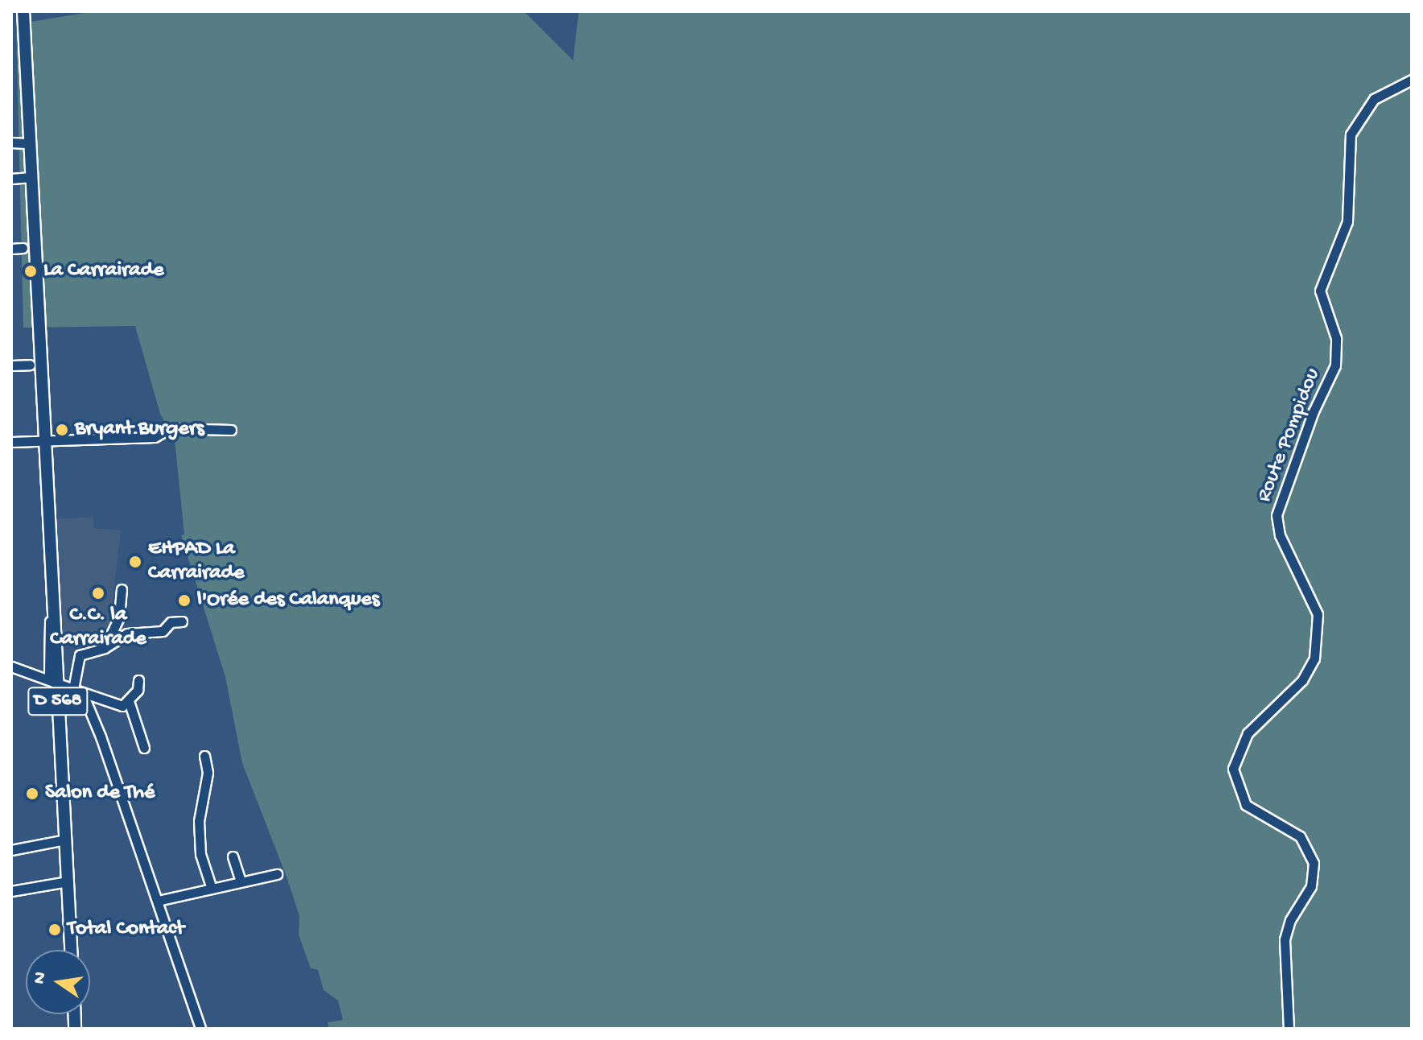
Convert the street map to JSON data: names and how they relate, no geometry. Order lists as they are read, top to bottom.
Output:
{
  "streets": {
    "main road": ["D 568"],
    "street": ["Route Pompidou"]
  },
  "places": [
    "La Carrairade",
    "Bryant Burgers",
    "EHPAD La Carrairade",
    "C.C. la Carrairade",
    "l'Orée des Calanques",
    "Salon de Thé",
    "Total Contact"
  ],
  "north": "left"
}
